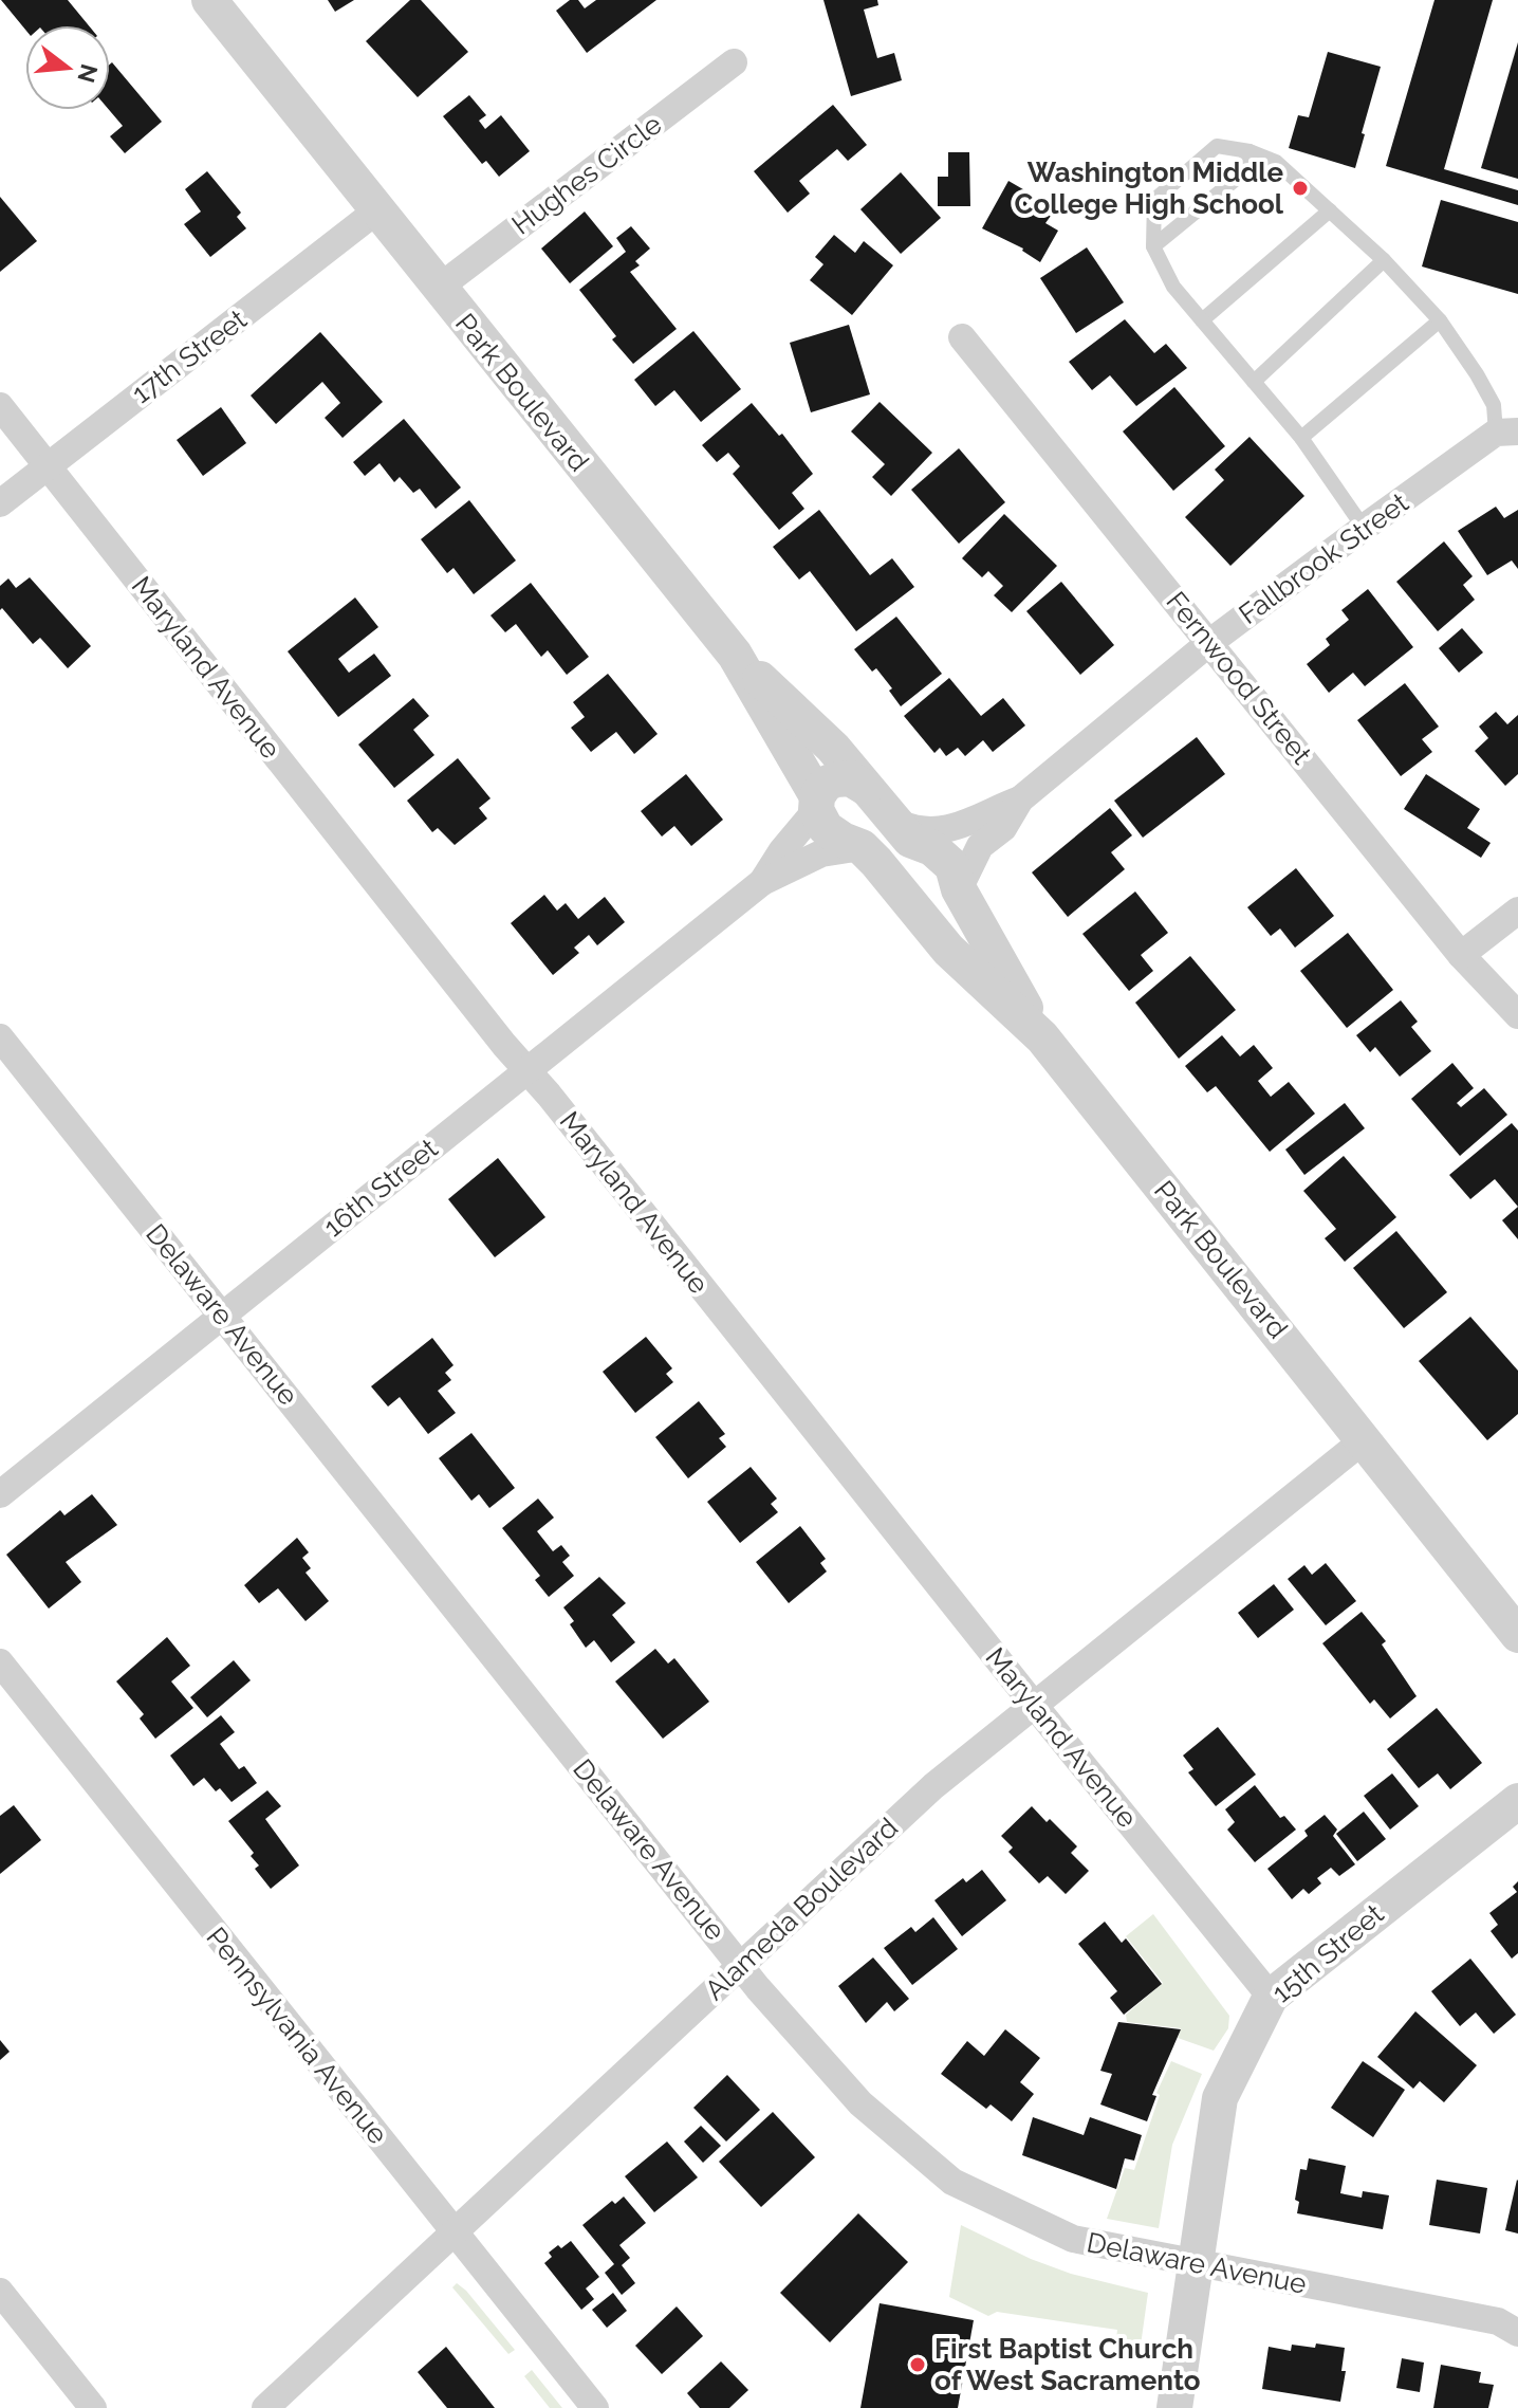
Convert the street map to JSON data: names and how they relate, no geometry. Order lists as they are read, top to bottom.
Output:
{
  "streets": {
    "street": [
      "Hughes Circle",
      "17th Street",
      "Park Boulevard",
      "Fallbrook Street",
      "Maryland Avenue",
      "Fernwood Street",
      "16th Street",
      "Delaware Avenue",
      "Alameda Boulevard",
      "15th Street",
      "Pennsylvania Avenue"
    ]
  },
  "crossings": [
    ["Hughes Circle", "Park Boulevard"],
    ["17th Street", "Park Boulevard"],
    ["17th Street", "Maryland Avenue"],
    ["Park Boulevard", "Alameda Boulevard"],
    ["Fallbrook Street", "Fernwood Street"],
    ["Maryland Avenue", "16th Street"],
    ["Maryland Avenue", "Alameda Boulevard"],
    ["Maryland Avenue", "15th Street"],
    ["16th Street", "Delaware Avenue"],
    ["Delaware Avenue", "Alameda Boulevard"],
    ["Delaware Avenue", "15th Street"],
    ["Alameda Boulevard", "Pennsylvania Avenue"]
  ],
  "places": ["Washington Middle College High School", "First Baptist Church of West Sacramento"],
  "north": "right"
}
